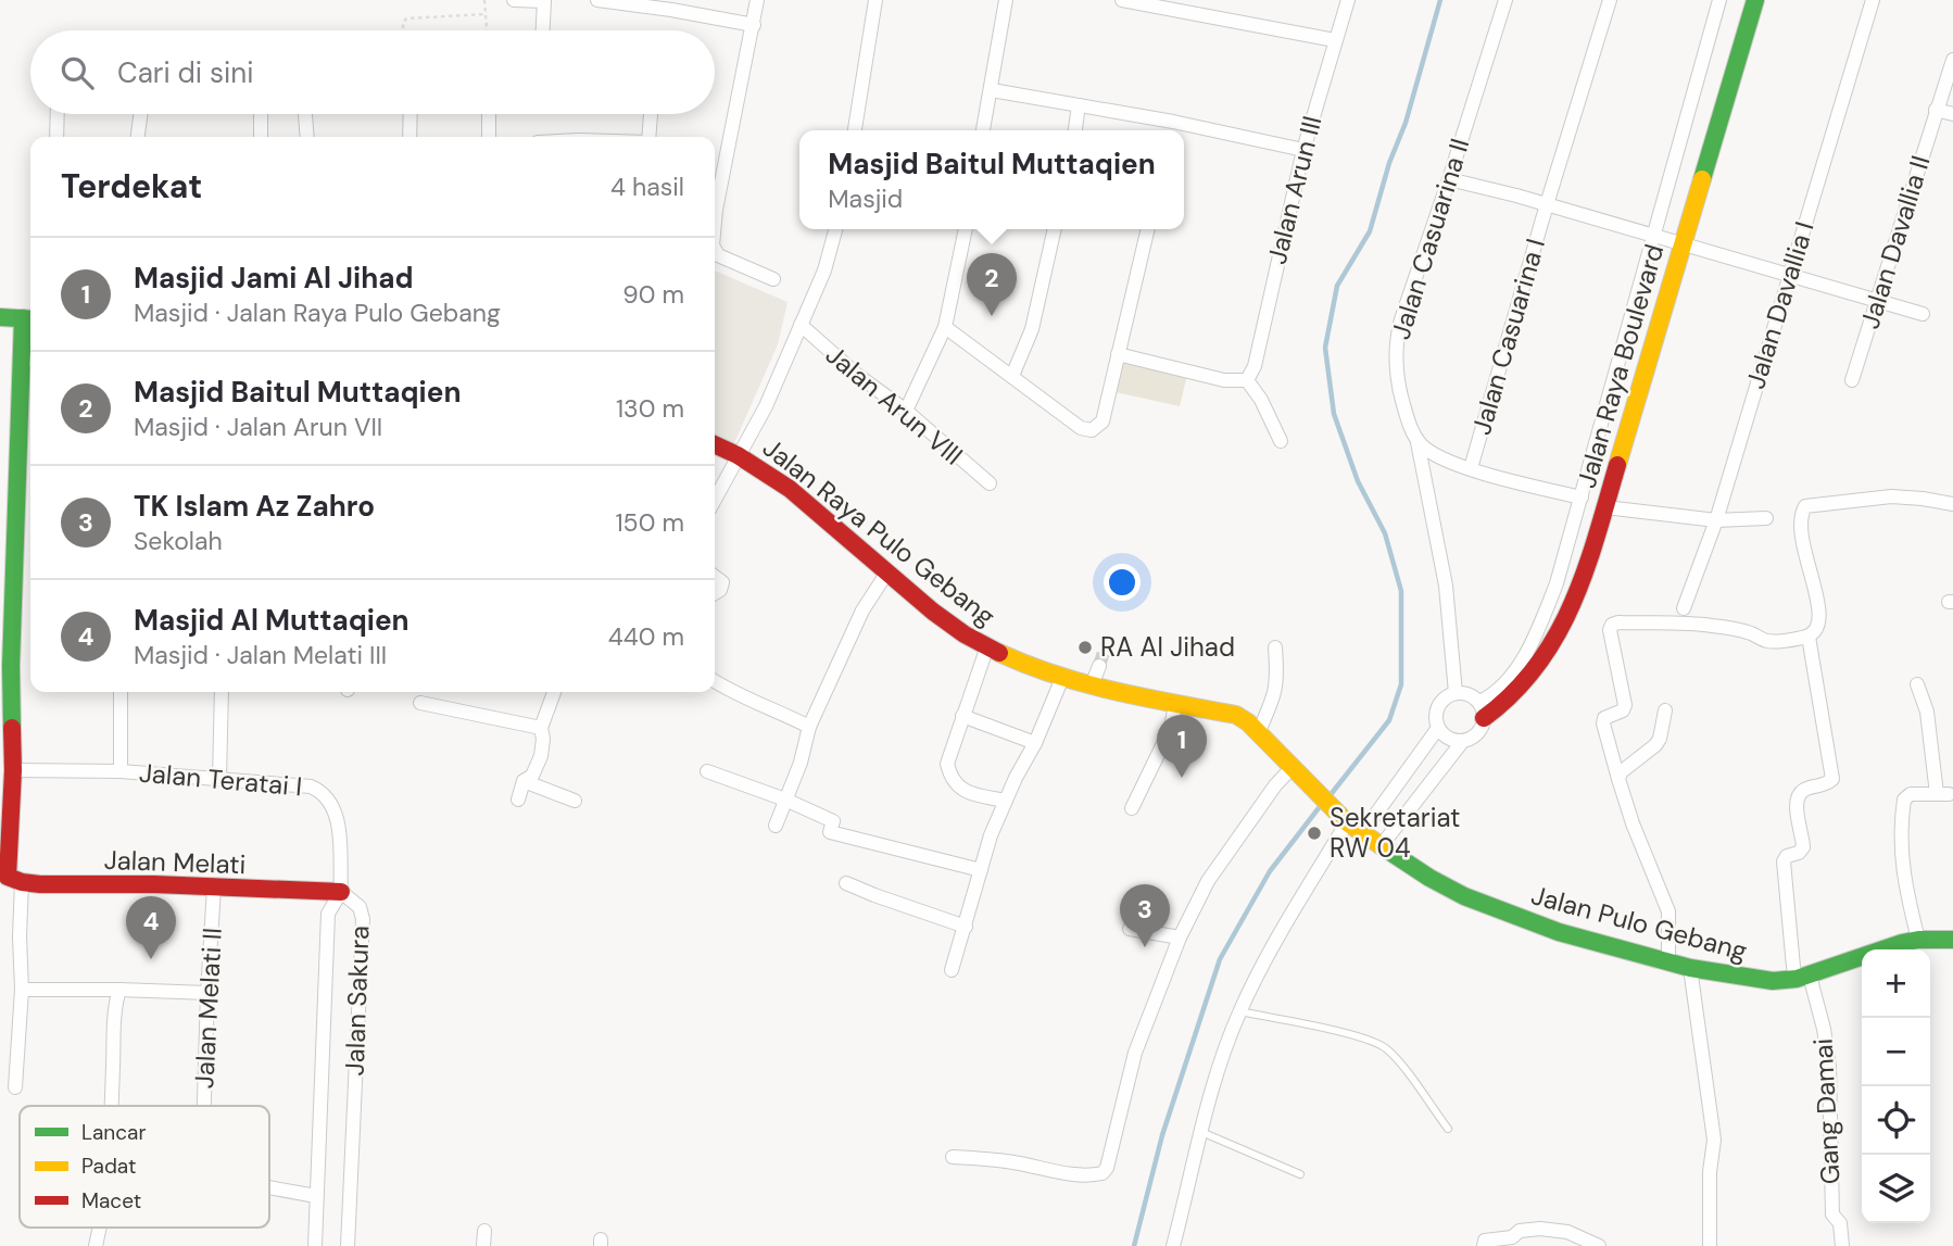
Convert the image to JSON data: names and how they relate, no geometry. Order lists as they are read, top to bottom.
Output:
{
  "streets": {
    "street": [
      "Jalan Arun III",
      "Jalan Casuarina II",
      "Jalan Davallia II",
      "Jalan Davallia I",
      "Jalan Casuarina I",
      "Jalan Raya Boulevard",
      "Jalan Arun VIII",
      "Jalan Raya Pulo Gebang",
      "Jalan Teratai I",
      "Jalan Melati",
      "Jalan Pulo Gebang",
      "Jalan Sakura",
      "Jalan Melati II",
      "Gang Damai"
    ]
  },
  "crossings": [
    ["Jalan Casuarina II", "Jalan Raya Boulevard"],
    ["Jalan Raya Pulo Gebang", "Jalan Pulo Gebang"],
    ["Jalan Teratai I", "Jalan Melati"],
    ["Jalan Teratai I", "Jalan Sakura"],
    ["Jalan Melati", "Jalan Sakura"],
    ["Jalan Melati", "Jalan Melati II"],
    ["Jalan Pulo Gebang", "Gang Damai"],
    ["Jalan Sakura", "Jalan Melati II"]
  ],
  "places": ["RA Al Jihad", "Sekretariat RW 04"],
  "legend": ["Lancar", "Padat", "Macet"],
  "page": {
    "search": "Cari di sini",
    "popup": ["Masjid Baitul Muttaqien", "Masjid"],
    "heading": ["Terdekat", "4 hasil"],
    "list": [
      {
        "mark": "1",
        "name": "Masjid Jami Al Jihad",
        "note": "Masjid · Jalan Raya Pulo Gebang",
        "value": "90 m"
      },
      {
        "mark": "2",
        "name": "Masjid Baitul Muttaqien",
        "note": "Masjid · Jalan Arun VII",
        "value": "130 m"
      },
      {
        "mark": "3",
        "name": "TK Islam Az Zahro",
        "note": "Sekolah",
        "value": "150 m"
      },
      {
        "mark": "4",
        "name": "Masjid Al Muttaqien",
        "note": "Masjid · Jalan Melati III",
        "value": "440 m"
      }
    ],
    "pins": [
      "2",
      "1",
      "3",
      "4"
    ],
    "map_buttons": ["+", "−"]
  }
}
